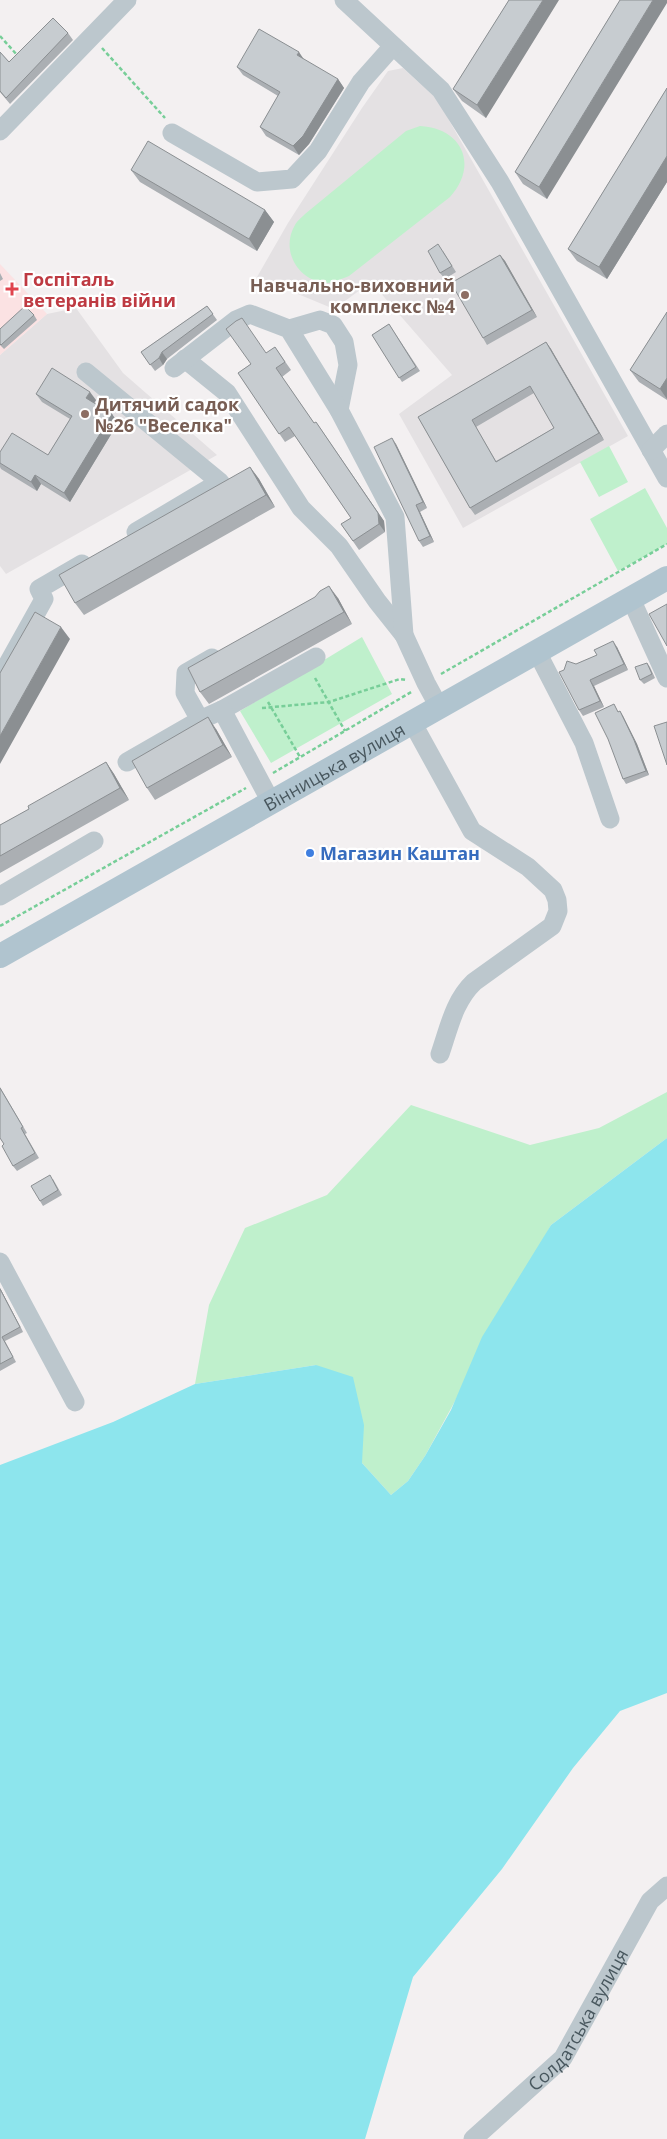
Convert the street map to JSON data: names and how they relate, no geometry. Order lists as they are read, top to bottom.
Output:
{
  "streets": {
    "main road": ["Вінницька вулиця"],
    "street": ["Солдатська вулиця"]
  },
  "places": {
    "health": ["Госпіталь ветеранів війни"],
    "other": ["Навчально-виховний комплекс №4", "Дитячий садок №26 \"Веселка\"", "Магазин Каштан"]
  }
}
